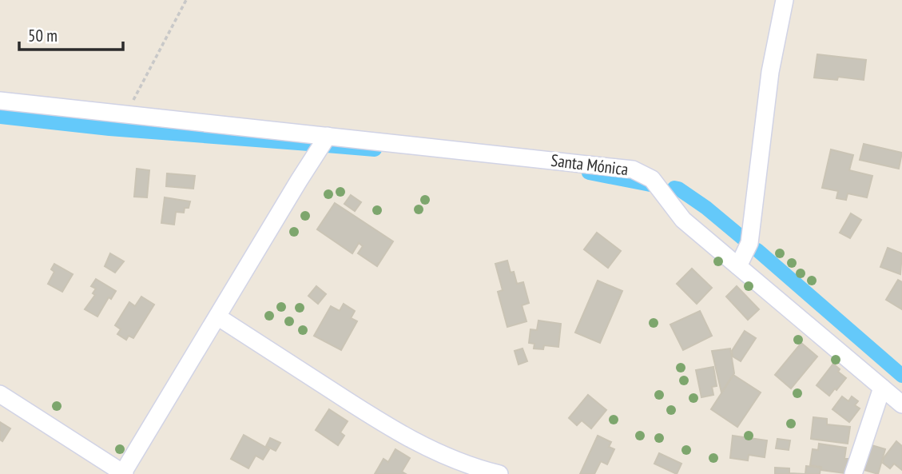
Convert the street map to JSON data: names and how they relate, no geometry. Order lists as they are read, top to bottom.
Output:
{
  "streets": {
    "street": ["Santa Mónica"]
  },
  "scale_bar": "50 m"
}
